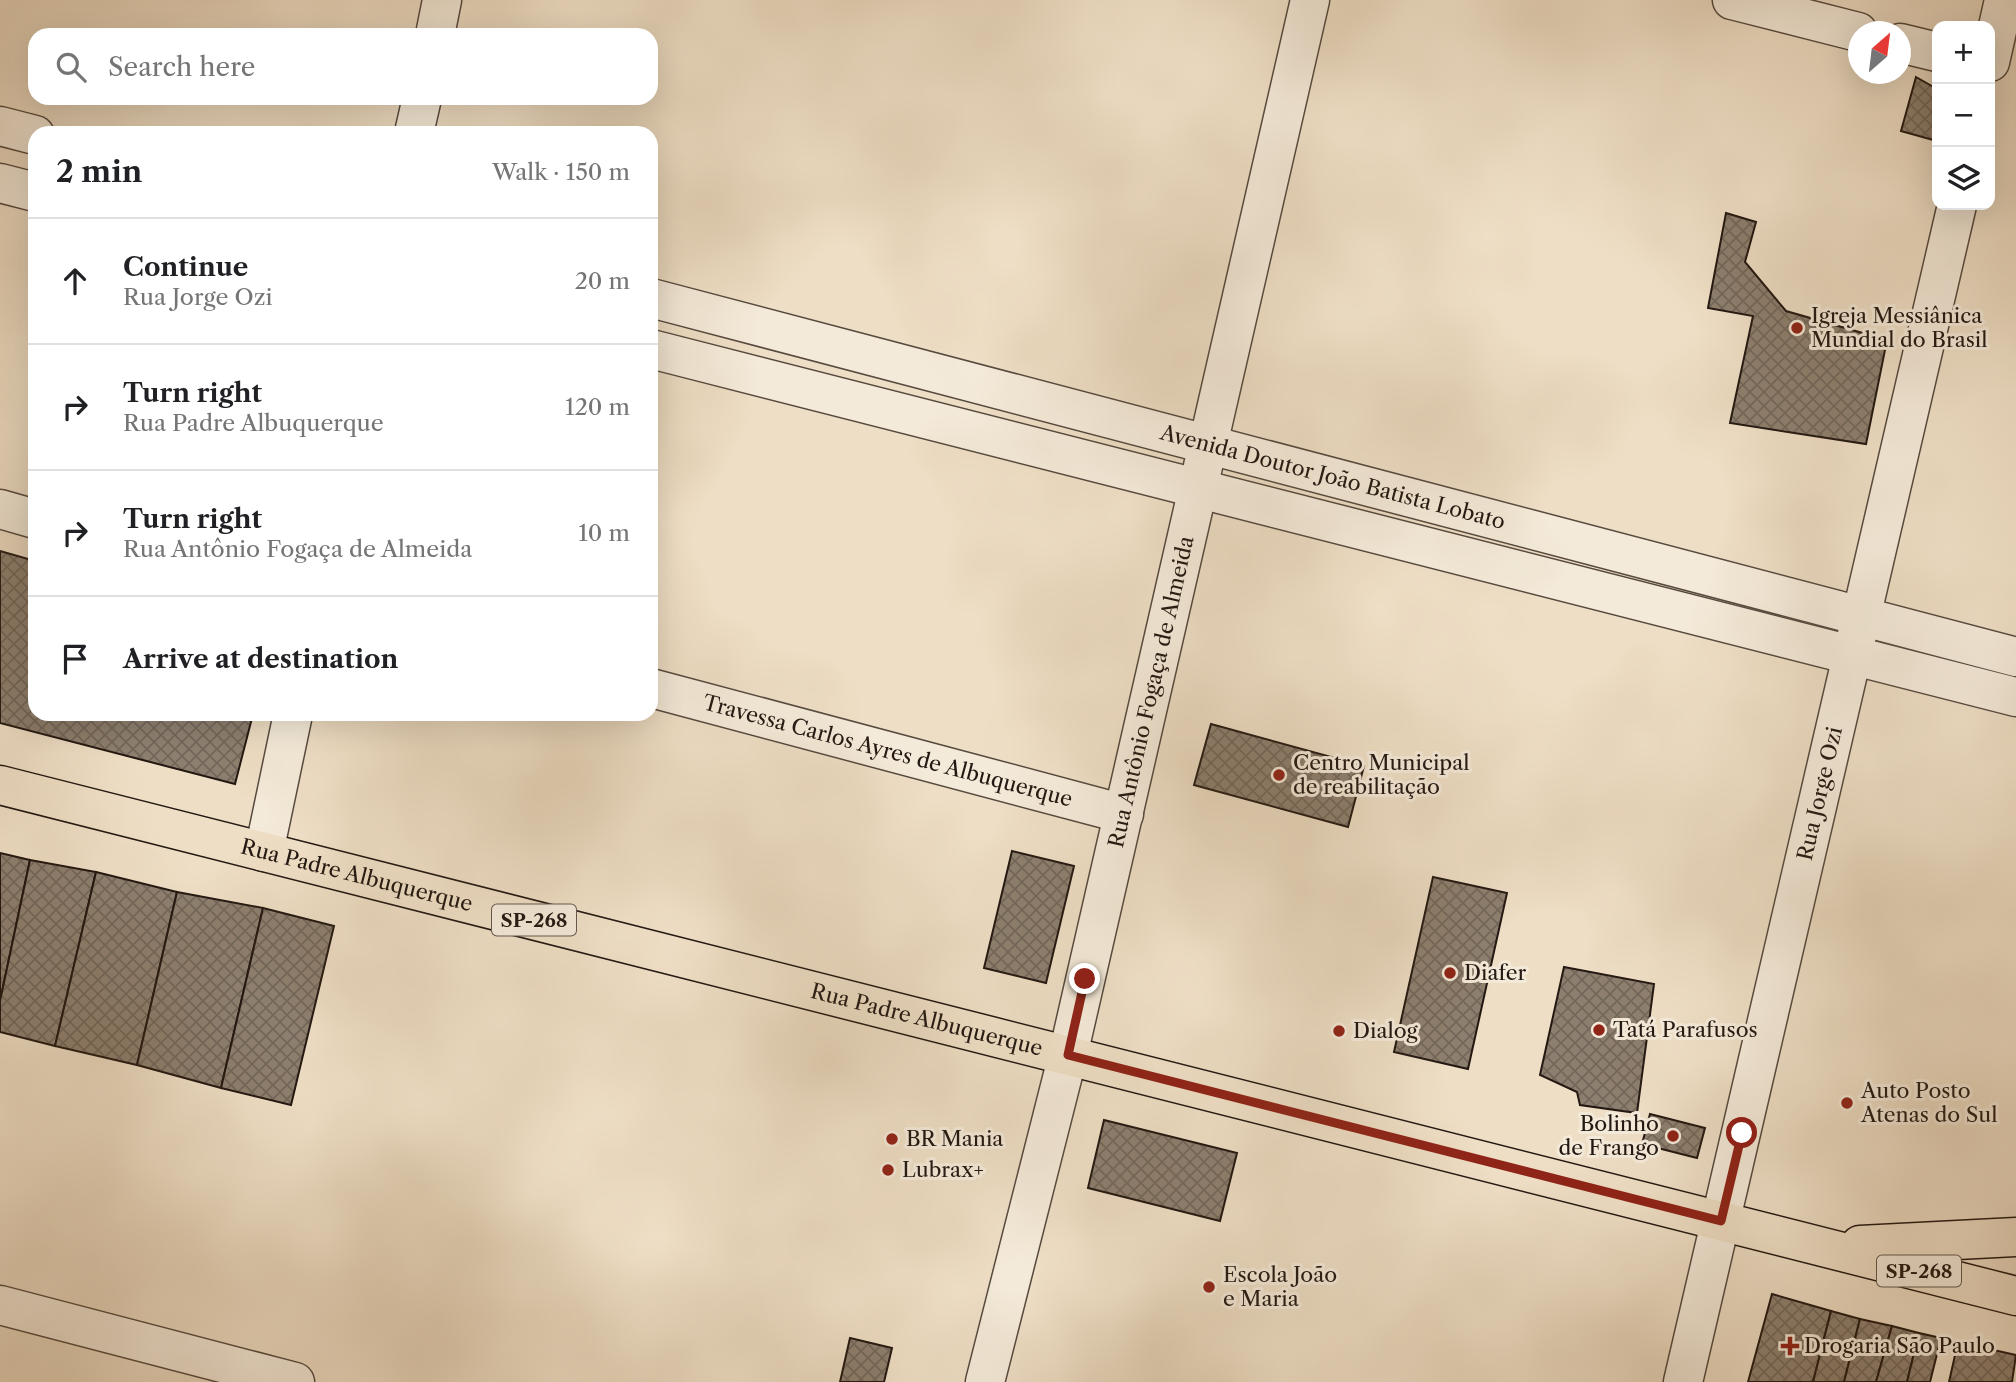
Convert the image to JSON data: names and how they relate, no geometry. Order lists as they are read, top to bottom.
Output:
{
  "streets": {
    "main road": ["Rua Padre Albuquerque", "SP-268"],
    "street": [
      "Avenida Doutor João Batista Lobato",
      "Rua Antônio Fogaça de Almeida",
      "Travessa Carlos Ayres de Albuquerque",
      "Rua Jorge Ozi"
    ]
  },
  "crossings": [
    ["Avenida Doutor João Batista Lobato", "Rua Antônio Fogaça de Almeida"],
    ["Avenida Doutor João Batista Lobato", "Rua Jorge Ozi"],
    ["Rua Antônio Fogaça de Almeida", "Travessa Carlos Ayres de Albuquerque"],
    ["Rua Antônio Fogaça de Almeida", "Rua Padre Albuquerque"],
    ["Rua Jorge Ozi", "Rua Padre Albuquerque"],
    ["Rua Padre Albuquerque", "SP-268"]
  ],
  "places": {
    "other": [
      "Igreja Messiânica Mundial do Brasil",
      "Centro Municipal de reabilitação",
      "Diafer",
      "Tatá Parafusos",
      "Dialog",
      "Auto Posto Atenas do Sul",
      "Bolinho de Frango",
      "BR Mania",
      "Lubrax+",
      "Escola João e Maria"
    ],
    "health": ["Drogaria São Paulo"]
  },
  "north": "top right",
  "page": {
    "map_buttons": ["+", "−"],
    "search": "Search here",
    "heading": ["2 min", "Walk · 150 m"],
    "list": [
      ["Continue", "Rua Jorge Ozi", "20 m"],
      ["Turn right", "Rua Padre Albuquerque", "120 m"],
      ["Turn right", "Rua Antônio Fogaça de Almeida", "10 m"],
      "Arrive at destination"
    ]
  }
}
